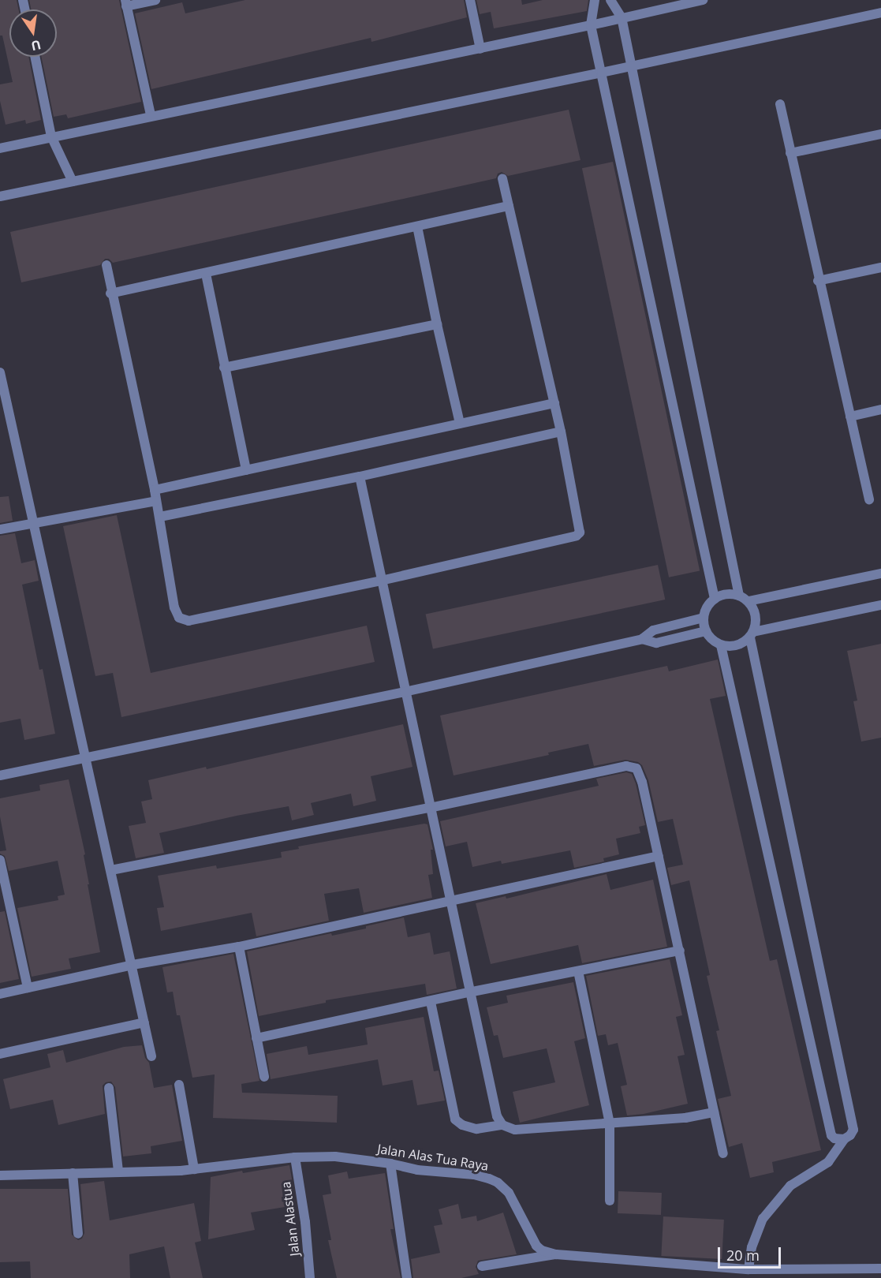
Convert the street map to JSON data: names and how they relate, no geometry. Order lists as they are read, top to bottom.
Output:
{
  "streets": {
    "street": ["Jalan Alas Tua Raya", "Jalan Alastua"]
  },
  "crossings": [
    ["Jalan Alas Tua Raya", "Jalan Alastua"]
  ],
  "scale_bar": "20 m",
  "north": "bottom"
}
